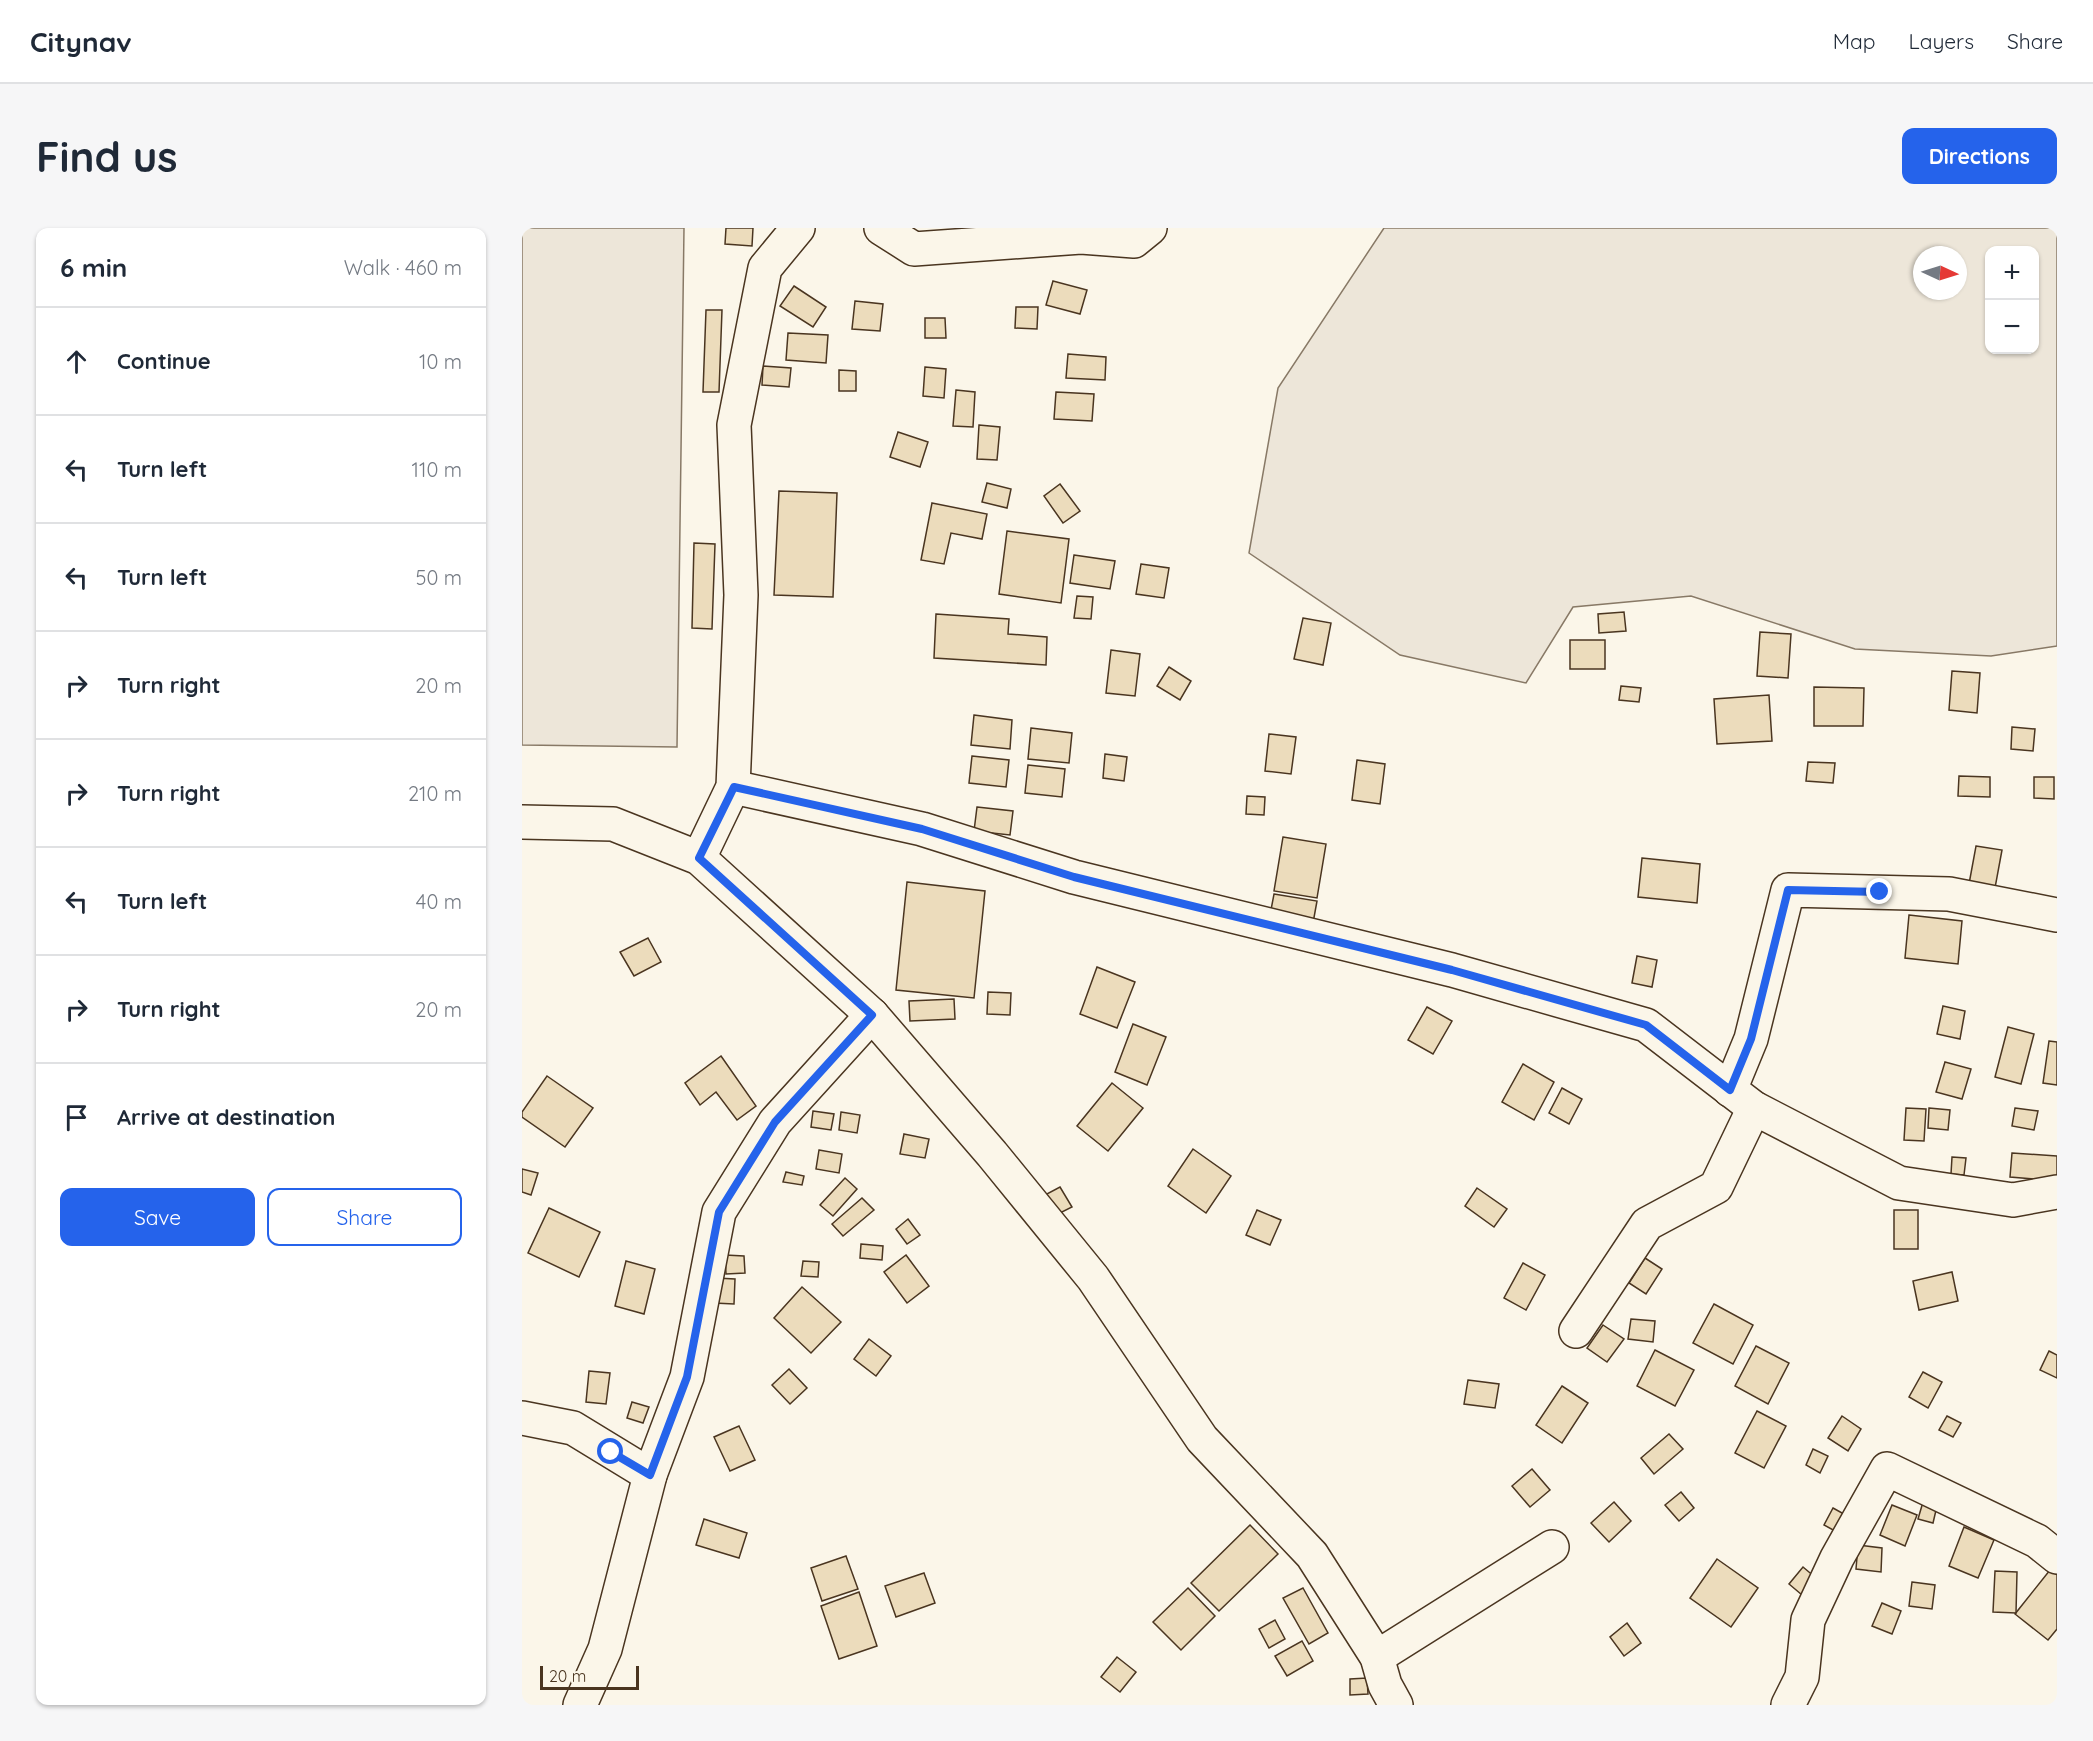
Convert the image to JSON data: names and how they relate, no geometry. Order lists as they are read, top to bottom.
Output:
{
  "scale_bar": "20 m",
  "north": "right",
  "page": {
    "header": "Citynav",
    "nav": ["Map", "Layers", "Share"],
    "buttons": [
      "Directions",
      ["Save", "Share"]
    ],
    "title": "Find us",
    "heading": ["6 min", "Walk · 460 m"],
    "map_buttons": ["+", "−"],
    "list": [
      ["Continue", "10 m"],
      ["Turn left", "110 m"],
      ["Turn left", "50 m"],
      ["Turn right", "20 m"],
      ["Turn right", "210 m"],
      ["Turn left", "40 m"],
      ["Turn right", "20 m"],
      "Arrive at destination"
    ],
    "scale": "20 m"
  }
}
